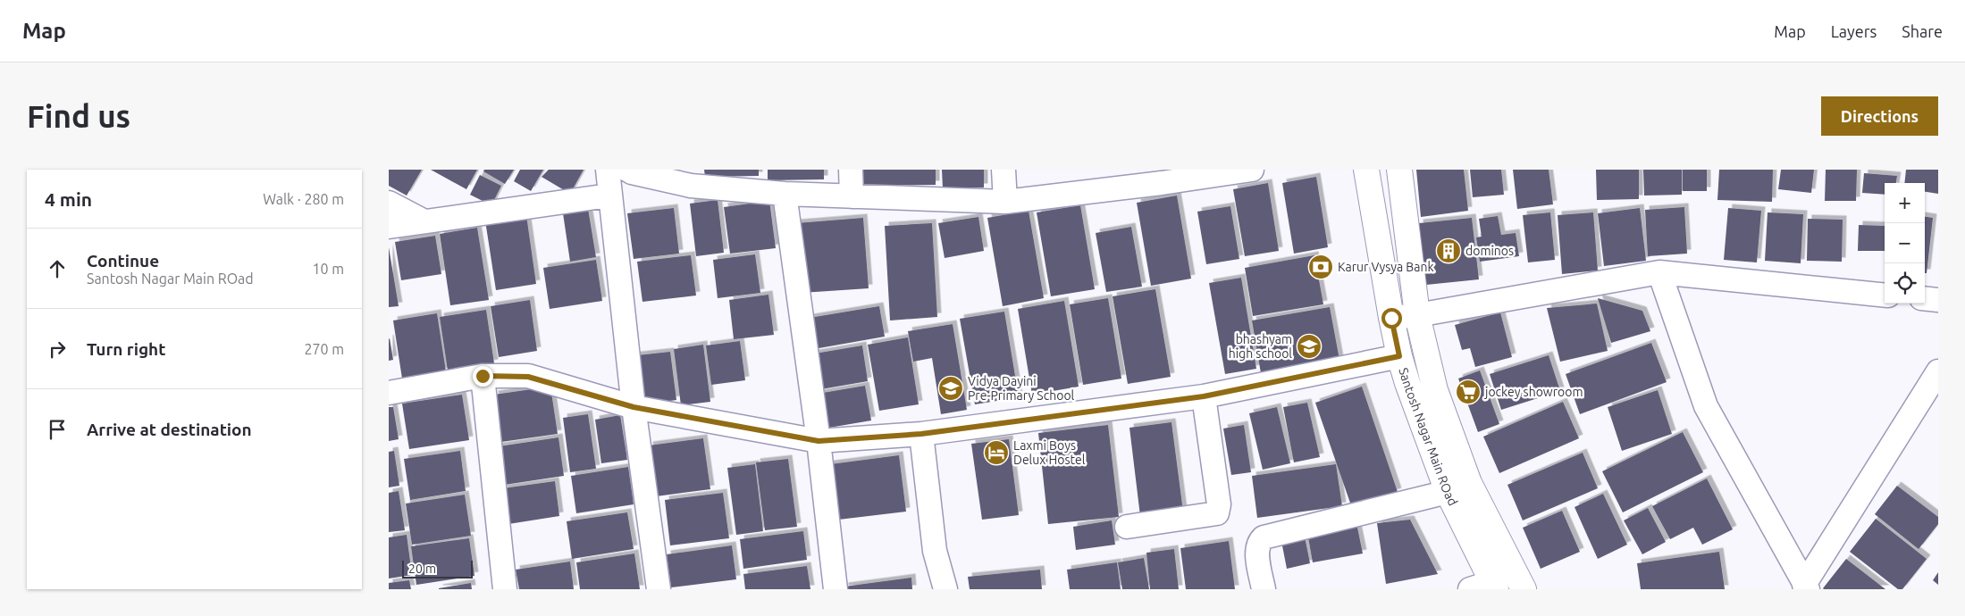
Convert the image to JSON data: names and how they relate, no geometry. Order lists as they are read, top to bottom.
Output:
{
  "streets": {
    "main road": ["Santosh Nagar Main ROad"]
  },
  "places": {
    "building": ["dominos"],
    "bank": ["Karur Vysya Bank"],
    "school or university": ["bhashyam high school", "Vidya Dayini Pre-Primary School"],
    "supermarket": ["jockey showroom"],
    "hotel": ["Laxmi Boys Delux Hostel"]
  },
  "scale_bar": "20 m",
  "page": {
    "header": "Map",
    "nav": ["Map", "Layers", "Share"],
    "buttons": "Directions",
    "title": "Find us",
    "heading": ["4 min", "Walk · 280 m"],
    "map_buttons": ["+", "−"],
    "list": [
      ["Continue", "Santosh Nagar Main ROad", "10 m"],
      ["Turn right", "270 m"],
      "Arrive at destination"
    ],
    "scale": "20 m"
  }
}
